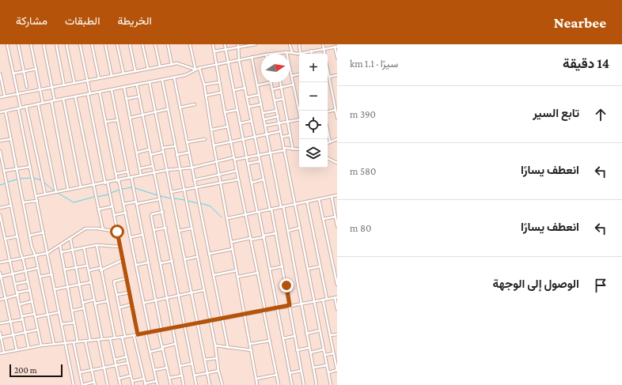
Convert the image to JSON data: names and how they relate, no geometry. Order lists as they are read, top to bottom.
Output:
{
  "scale_bar": "200 m",
  "north": "right",
  "page": {
    "header": "Nearbee",
    "nav": ["الخريطة", "الطبقات", "مشاركة"],
    "heading": ["14 دقيقة", "سيرًا · 1.1 km"],
    "map_buttons": ["+", "−"],
    "list": [
      ["تابع السير", "390 m"],
      ["انعطف يسارًا", "580 m"],
      ["انعطف يسارًا", "80 m"],
      "الوصول إلى الوجهة"
    ],
    "scale": "200 m"
  }
}
